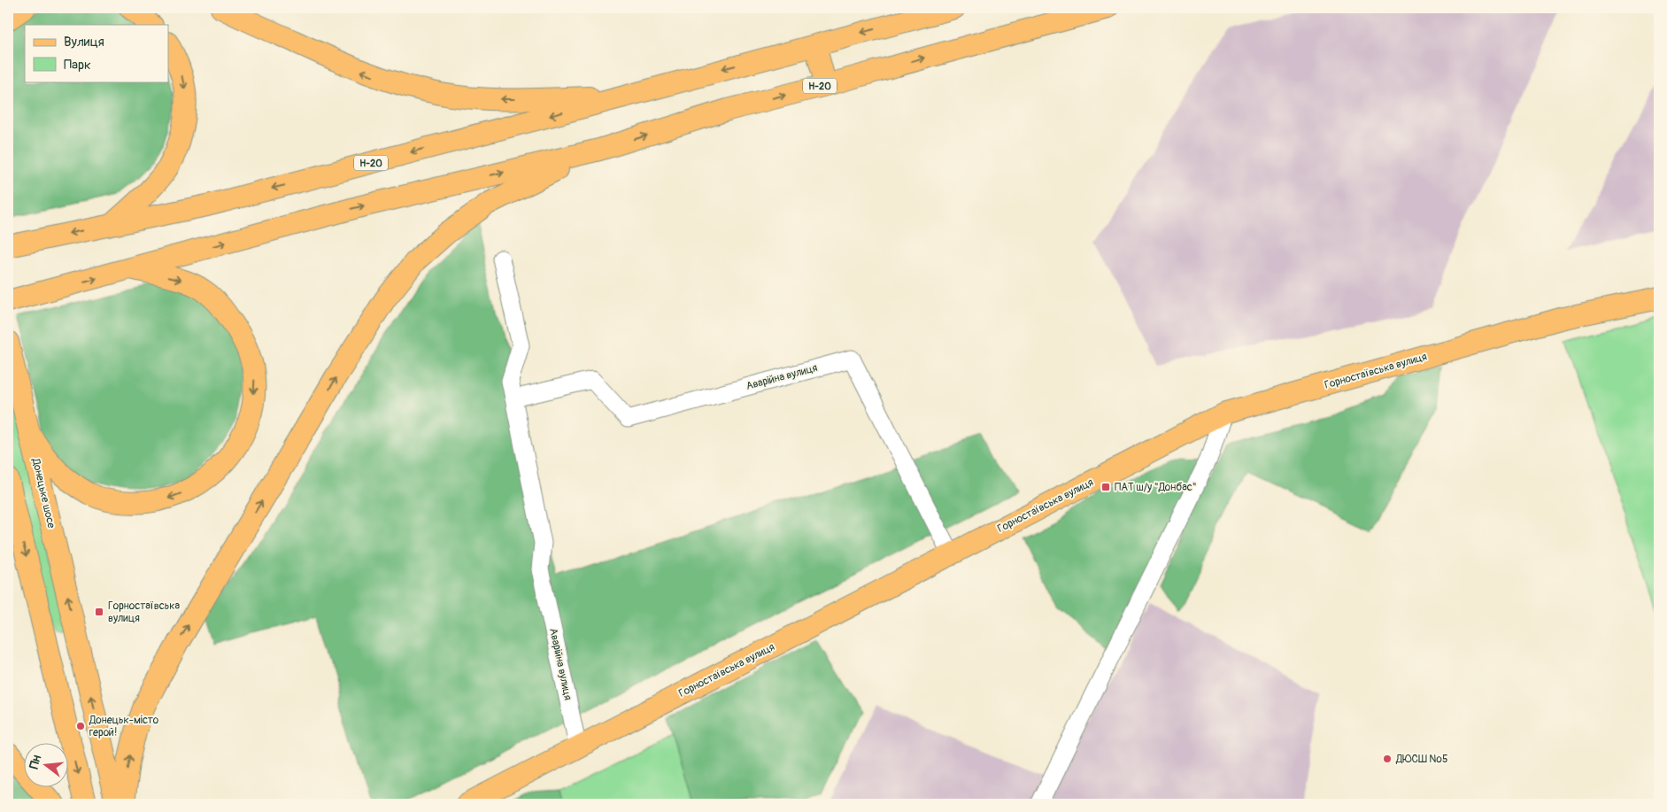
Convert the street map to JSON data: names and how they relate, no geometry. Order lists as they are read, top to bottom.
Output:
{
  "streets": {
    "main road": ["Н-20", "Горностаївська вулиця", "Донецьке шосе"],
    "street": ["Аварійна вулиця"]
  },
  "crossings": [
    ["Горностаївська вулиця", "Аварійна вулиця"]
  ],
  "places": {
    "transit": ["ПАТ ш/у \"Донбас\"", "Горностаївська вулиця"],
    "other": ["Донецьк-місто герой!", "ДЮСШ №5"]
  },
  "legend": ["Вулиця", "Парк"],
  "north": "left"
}
